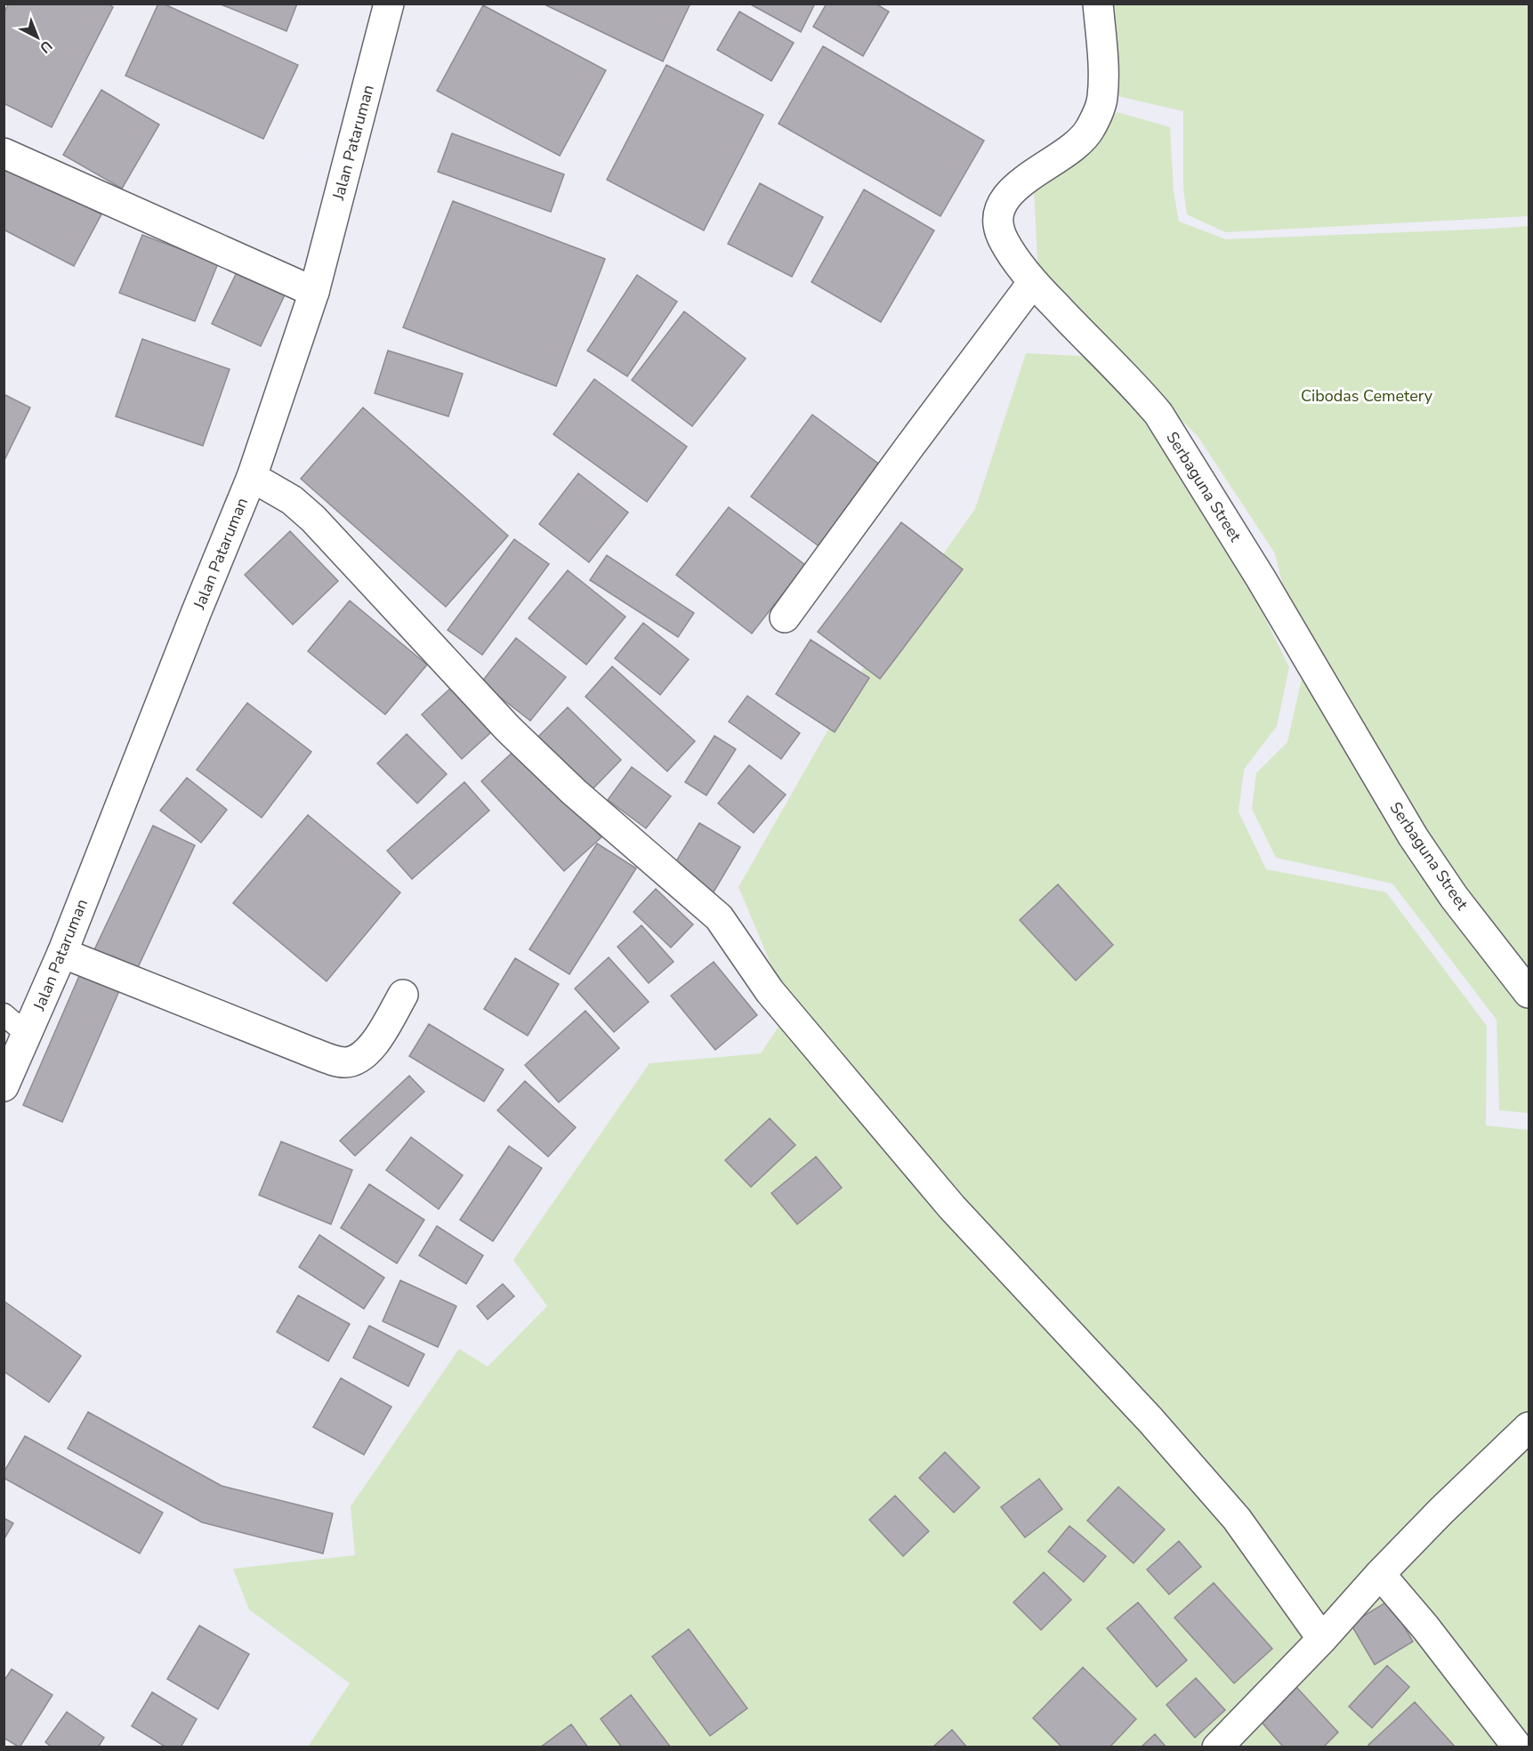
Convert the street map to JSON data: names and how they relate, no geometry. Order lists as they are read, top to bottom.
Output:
{
  "streets": {
    "street": ["Jalan Pataruman", "Serbaguna Street"]
  },
  "parks": ["Cibodas Cemetery"],
  "north": "bottom right"
}
